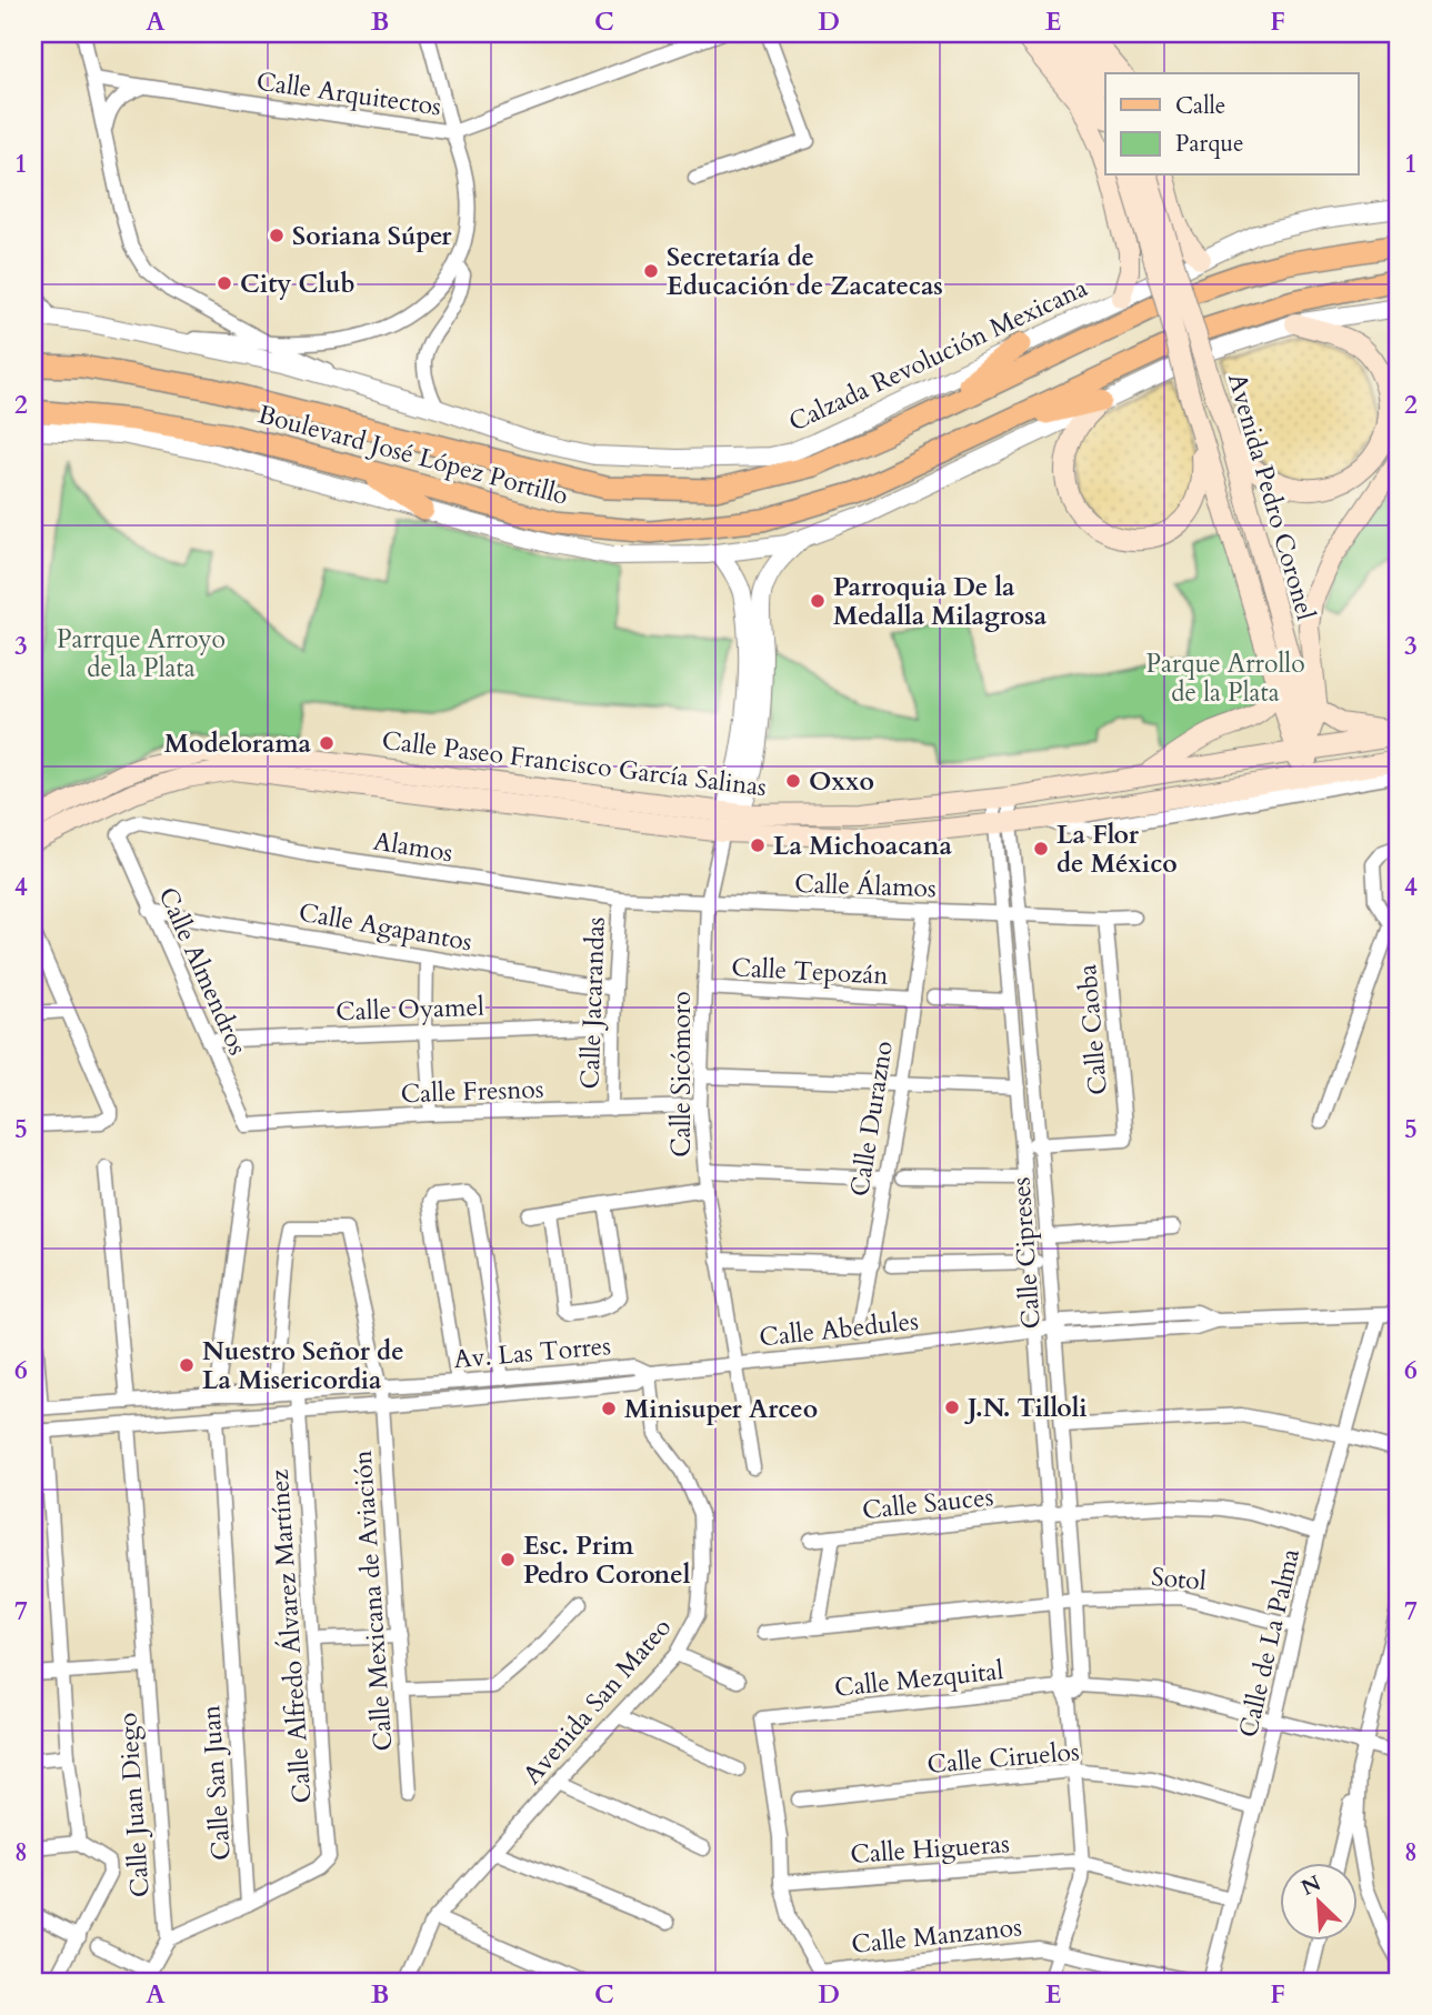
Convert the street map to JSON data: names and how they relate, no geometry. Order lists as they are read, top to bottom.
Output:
{
  "streets": {
    "main road": ["Boulevard José López Portillo", "Avenida Pedro Coronel", "Calle Paseo Francisco García Salinas"],
    "street": [
      "Calle Arquitectos",
      "Calzada Revolución Mexicana",
      "Alamos",
      "Calle Álamos",
      "Calle Agapantos",
      "Calle Almendros",
      "Calle Tepozán",
      "Calle Jacarandas",
      "Calle Oyamel",
      "Calle Caoba",
      "Calle Sicómoro",
      "Calle Fresnos",
      "Calle Durazno",
      "Calle Cipreses",
      "Calle Abedules",
      "Av. Las Torres",
      "Calle Sauces",
      "Sotol",
      "Calle Mexicana de Aviación",
      "Calle Alfredo Álvarez Martínez",
      "Calle de La Palma",
      "Calle Mezquital",
      "Avenida San Mateo",
      "Calle Ciruelos",
      "Calle San Juan",
      "Calle Juan Diego",
      "Calle Higueras",
      "Calle Manzanos"
    ]
  },
  "crossings": [
    ["Avenida Pedro Coronel", "Calle Paseo Francisco García Salinas"],
    ["Calle Paseo Francisco García Salinas", "Calle Sicómoro"],
    ["Calle Paseo Francisco García Salinas", "Calle Cipreses"],
    ["Alamos", "Calle Álamos"],
    ["Alamos", "Calle Almendros"],
    ["Alamos", "Calle Jacarandas"],
    ["Alamos", "Calle Sicómoro"],
    ["Calle Álamos", "Calle Caoba"],
    ["Calle Álamos", "Calle Sicómoro"],
    ["Calle Álamos", "Calle Durazno"],
    ["Calle Álamos", "Calle Cipreses"],
    ["Calle Agapantos", "Calle Almendros"],
    ["Calle Agapantos", "Calle Jacarandas"],
    ["Calle Almendros", "Calle Oyamel"],
    ["Calle Almendros", "Calle Fresnos"],
    ["Calle Tepozán", "Calle Sicómoro"],
    ["Calle Tepozán", "Calle Durazno"],
    ["Calle Jacarandas", "Calle Oyamel"],
    ["Calle Jacarandas", "Calle Fresnos"],
    ["Calle Caoba", "Calle Cipreses"],
    ["Calle Sicómoro", "Calle Fresnos"],
    ["Calle Sicómoro", "Calle Abedules"],
    ["Calle Cipreses", "Calle Abedules"],
    ["Calle Cipreses", "Calle Sauces"],
    ["Calle Cipreses", "Sotol"],
    ["Calle Cipreses", "Calle Mezquital"],
    ["Calle Cipreses", "Calle Ciruelos"],
    ["Calle Cipreses", "Calle Higueras"],
    ["Calle Cipreses", "Calle Manzanos"],
    ["Calle Abedules", "Av. Las Torres"],
    ["Calle Abedules", "Calle de La Palma"],
    ["Calle Abedules", "Avenida San Mateo"],
    ["Av. Las Torres", "Calle Mexicana de Aviación"],
    ["Av. Las Torres", "Calle Alfredo Álvarez Martínez"],
    ["Av. Las Torres", "Avenida San Mateo"],
    ["Av. Las Torres", "Calle San Juan"],
    ["Av. Las Torres", "Calle Juan Diego"],
    ["Calle Sauces", "Calle de La Palma"],
    ["Sotol", "Calle de La Palma"],
    ["Calle Alfredo Álvarez Martínez", "Calle San Juan"],
    ["Calle de La Palma", "Calle Mezquital"],
    ["Calle de La Palma", "Calle Ciruelos"],
    ["Calle de La Palma", "Calle Higueras"],
    ["Calle Mezquital", "Calle Higueras"],
    ["Calle Mezquital", "Calle Manzanos"],
    ["Calle Higueras", "Calle Manzanos"]
  ],
  "parks": ["Parrque Arroyo de la Plata", "Parque Arrollo de la Plata"],
  "places": [
    "Soriana Súper",
    "Secretaría de Educación de Zacatecas",
    "City Club",
    "Parroquia De la Medalla Milagrosa",
    "Modelorama",
    "Oxxo",
    "La Michoacana",
    "La Flor de México",
    "Nuestro Señor de La Misericordia",
    "J.N. Tilloli",
    "Minisuper Arceo",
    "Esc. Prim Pedro Coronel"
  ],
  "legend": ["Calle", "Parque"],
  "north": "top left",
  "grid": {
    "columns": [
      "A",
      "B",
      "C",
      "D",
      "E",
      "F"
    ],
    "rows": [
      "1",
      "2",
      "3",
      "4",
      "5",
      "6",
      "7",
      "8"
    ]
  }
}
